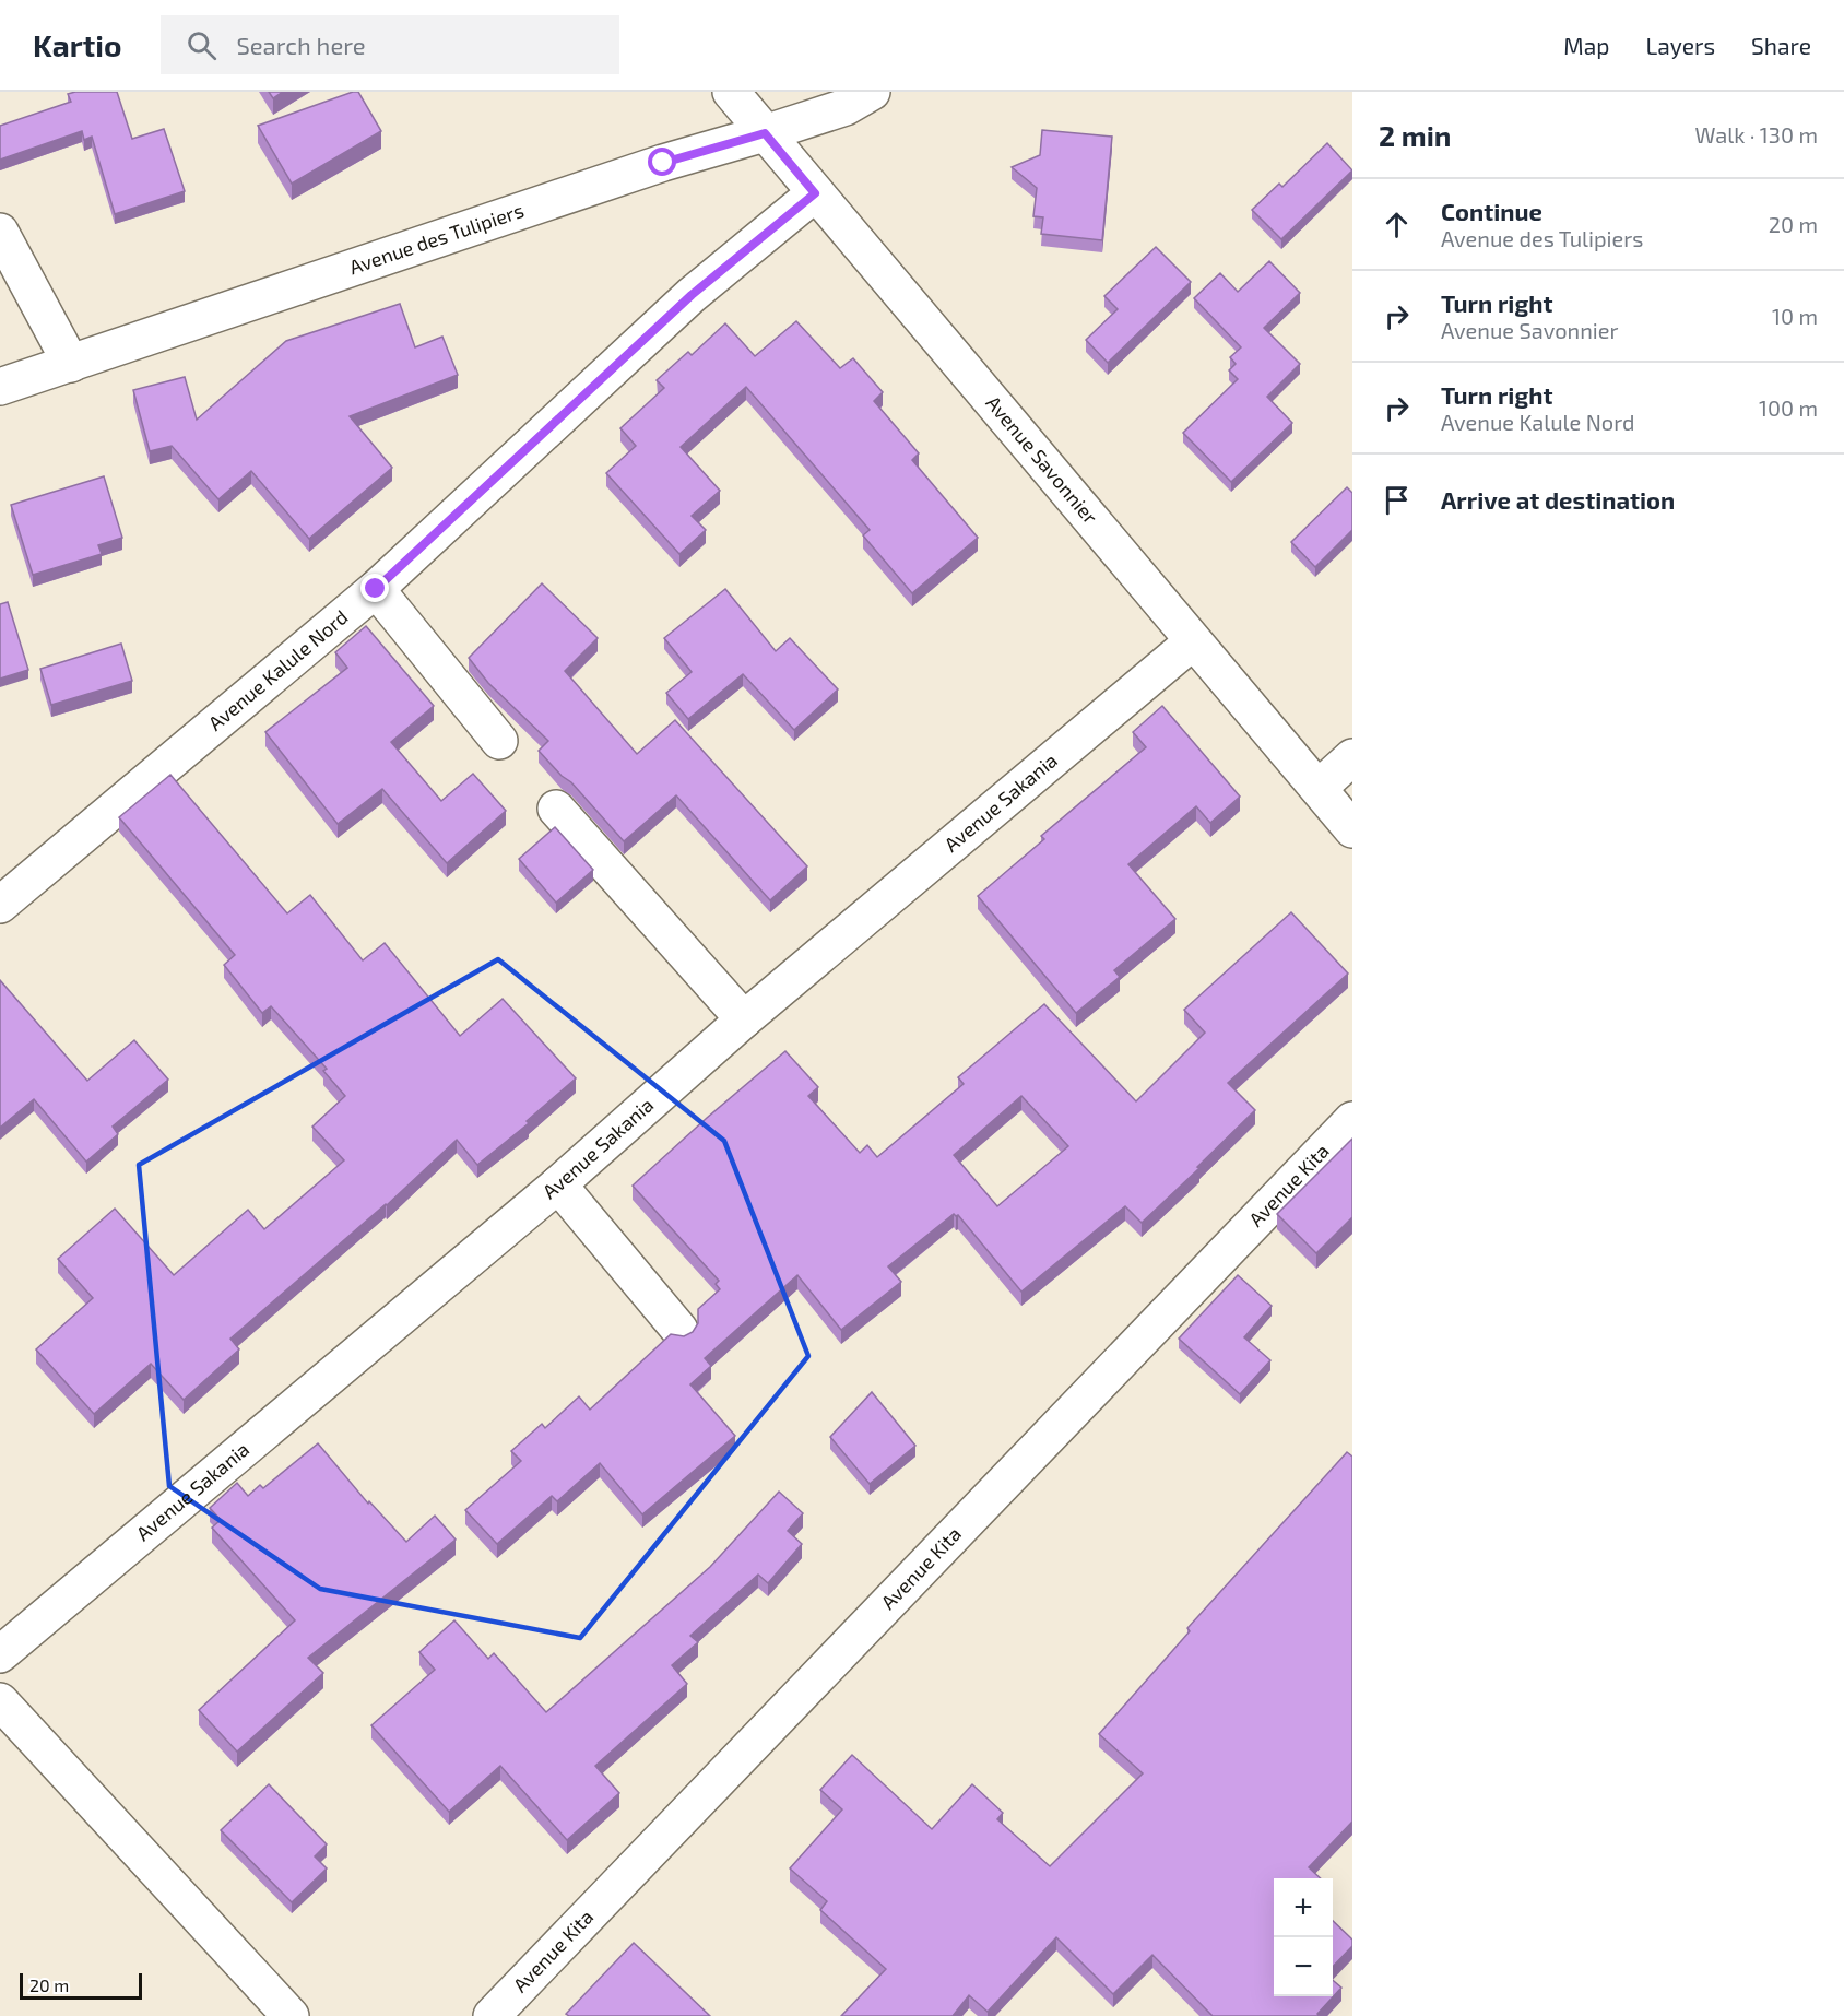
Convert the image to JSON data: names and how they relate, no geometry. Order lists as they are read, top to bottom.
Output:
{
  "streets": {
    "street": [
      "Avenue des Tulipiers",
      "Avenue Savonnier",
      "Avenue Kalule Nord",
      "Avenue Sakania",
      "Avenue Kita"
    ]
  },
  "crossings": [
    ["Avenue des Tulipiers", "Avenue Savonnier"],
    ["Avenue Savonnier", "Avenue Kalule Nord"],
    ["Avenue Savonnier", "Avenue Sakania"]
  ],
  "scale_bar": "20 m",
  "page": {
    "header": "Kartio",
    "search": "Search here",
    "nav": ["Map", "Layers", "Share"],
    "heading": ["2 min", "Walk · 130 m"],
    "list": [
      ["Continue", "Avenue des Tulipiers", "20 m"],
      ["Turn right", "Avenue Savonnier", "10 m"],
      ["Turn right", "Avenue Kalule Nord", "100 m"],
      "Arrive at destination"
    ],
    "map_buttons": ["+", "−"],
    "scale": "20 m"
  }
}
